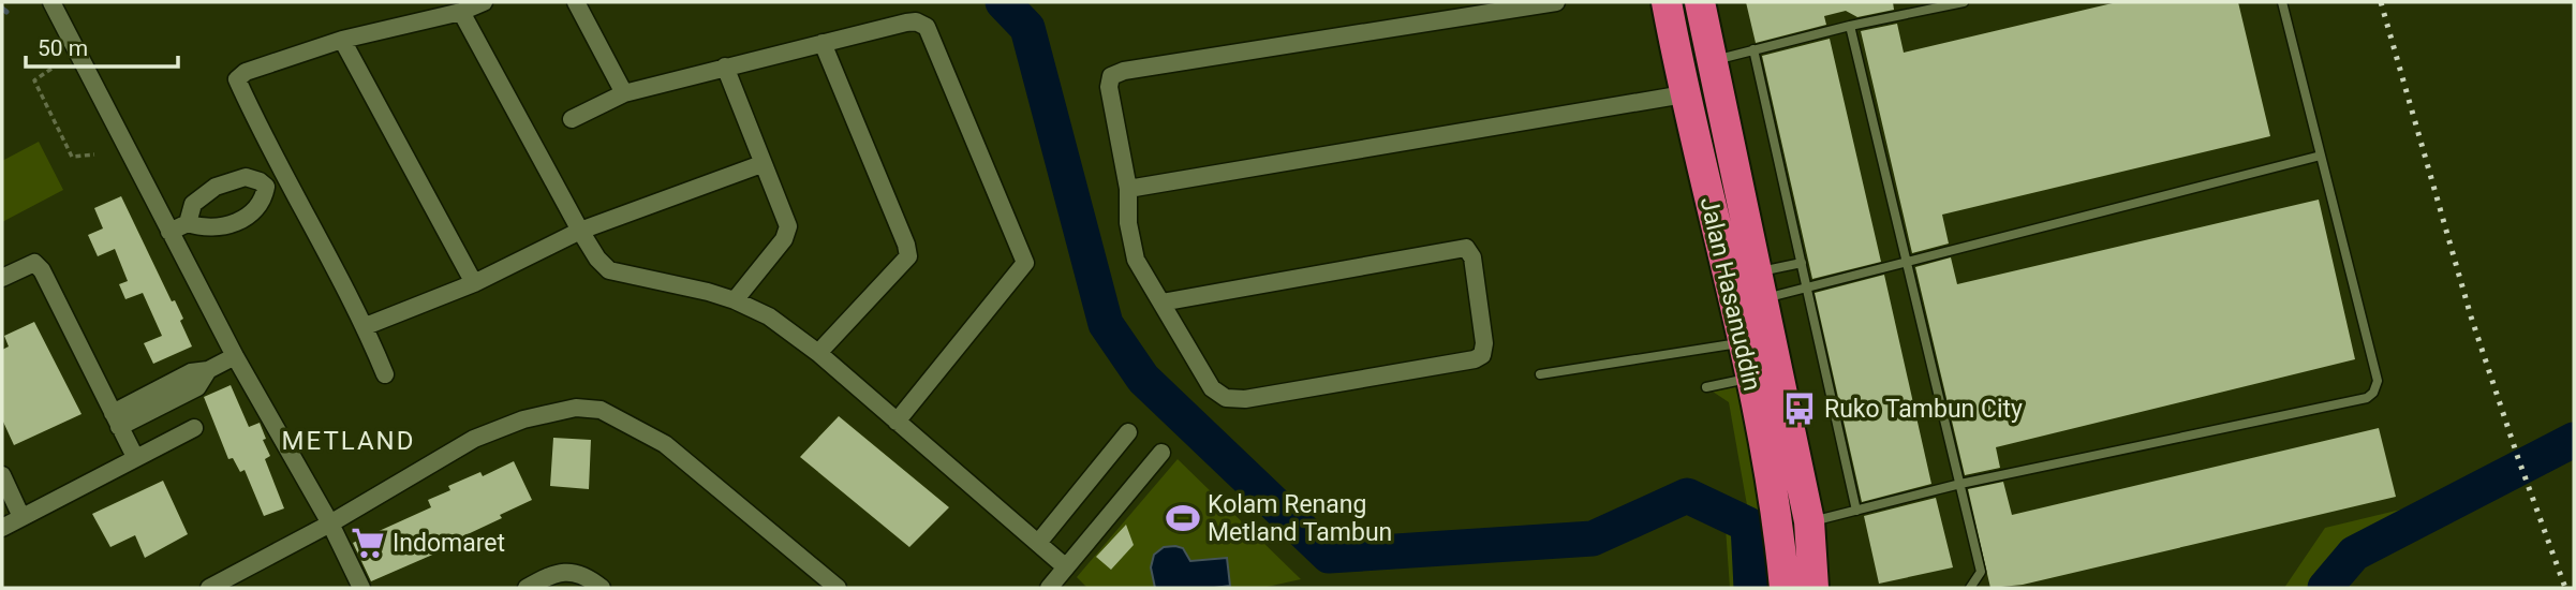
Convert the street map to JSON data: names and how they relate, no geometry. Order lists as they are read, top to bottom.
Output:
{
  "streets": {
    "highway": ["Jalan Hasanuddin"]
  },
  "districts": ["METLAND"],
  "places": {
    "bus stop": ["Ruko Tambun City"],
    "sports": ["Kolam Renang Metland Tambun"],
    "supermarket": ["Indomaret"]
  },
  "scale_bar": "50 m"
}
